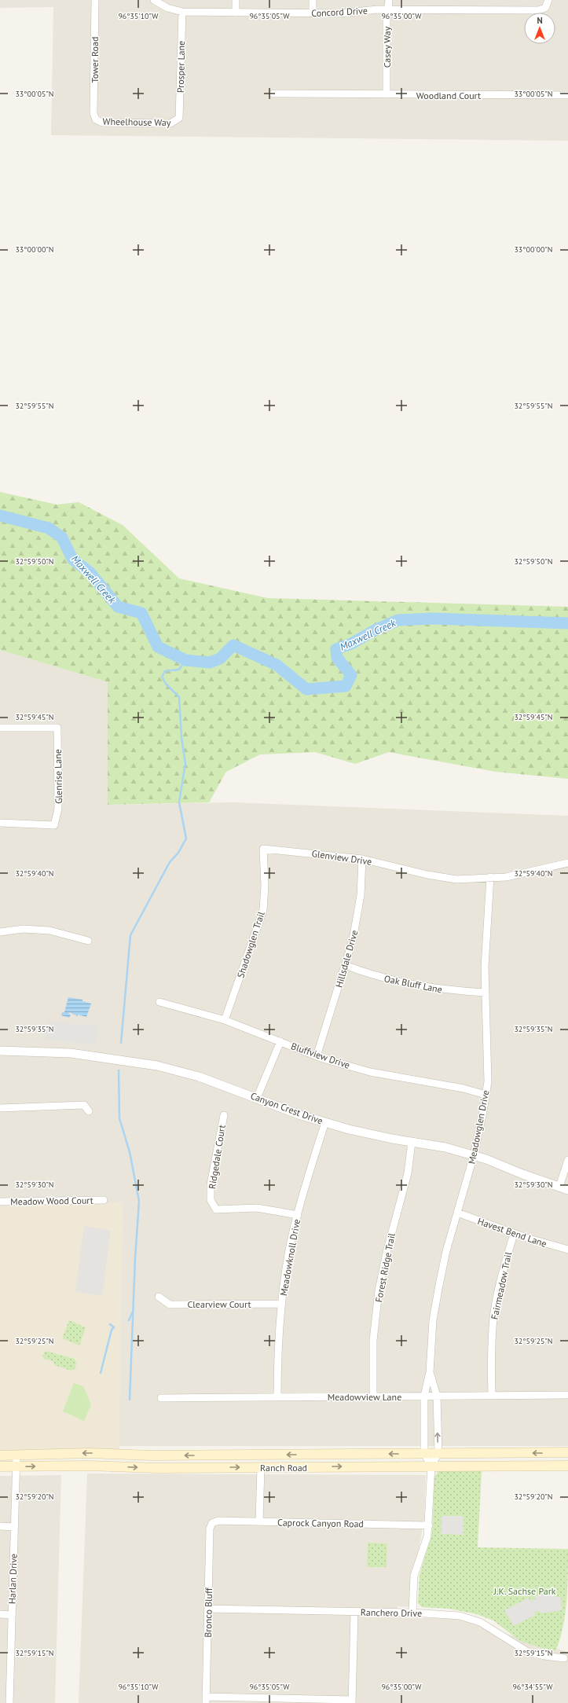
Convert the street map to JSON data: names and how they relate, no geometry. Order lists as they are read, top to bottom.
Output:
{
  "streets": {
    "main road": ["Ranch Road"],
    "street": [
      "Concord Drive",
      "Casey Way",
      "Tower Road",
      "Prosper Lane",
      "Woodland Court",
      "Wheelhouse Way",
      "Glenrise Lane",
      "Glenview Drive",
      "Shadowglen Trail",
      "Hillsdale Drive",
      "Oak Bluff Lane",
      "Bluffview Drive",
      "Canyon Crest Drive",
      "Meadowglen Drive",
      "Ridgedale Court",
      "Meadow Wood Court",
      "Havest Bend Lane",
      "Meadowknoll Drive",
      "Forest Ridge Trail",
      "Fairmeadow Trail",
      "Clearview Court",
      "Meadowview Lane",
      "Caprock Canyon Road",
      "Harlan Drive",
      "Bronco Bluff",
      "Ranchero Drive"
    ]
  },
  "crossings": [
    ["Concord Drive", "Casey Way"],
    ["Concord Drive", "Prosper Lane"],
    ["Casey Way", "Woodland Court"],
    ["Tower Road", "Wheelhouse Way"],
    ["Prosper Lane", "Wheelhouse Way"],
    ["Glenview Drive", "Shadowglen Trail"],
    ["Glenview Drive", "Hillsdale Drive"],
    ["Glenview Drive", "Meadowglen Drive"],
    ["Shadowglen Trail", "Bluffview Drive"],
    ["Hillsdale Drive", "Oak Bluff Lane"],
    ["Hillsdale Drive", "Bluffview Drive"],
    ["Oak Bluff Lane", "Meadowglen Drive"],
    ["Bluffview Drive", "Meadowglen Drive"],
    ["Canyon Crest Drive", "Meadowglen Drive"],
    ["Canyon Crest Drive", "Meadowknoll Drive"],
    ["Canyon Crest Drive", "Forest Ridge Trail"],
    ["Meadowglen Drive", "Havest Bend Lane"],
    ["Meadowglen Drive", "Meadowview Lane"],
    ["Meadowglen Drive", "Ranch Road"],
    ["Ridgedale Court", "Meadowknoll Drive"],
    ["Havest Bend Lane", "Fairmeadow Trail"],
    ["Meadowknoll Drive", "Clearview Court"],
    ["Meadowknoll Drive", "Meadowview Lane"],
    ["Forest Ridge Trail", "Meadowview Lane"],
    ["Fairmeadow Trail", "Meadowview Lane"],
    ["Ranch Road", "Harlan Drive"],
    ["Caprock Canyon Road", "Bronco Bluff"],
    ["Bronco Bluff", "Ranchero Drive"]
  ],
  "water": ["Maxwell Creek"],
  "parks": ["J.K. Sachse Park"],
  "north": "top",
  "coordinates": [
    "96°35'10\"W",
    "96°35'05\"W",
    "96°35'00\"W",
    "33°00'05\"N",
    "33°00'00\"N",
    "32°59'55\"N",
    "32°59'50\"N",
    "32°59'45\"N",
    "32°59'40\"N",
    "32°59'35\"N",
    "32°59'30\"N",
    "32°59'25\"N",
    "32°59'20\"N",
    "32°59'15\"N",
    "96°34'55\"W"
  ]
}
